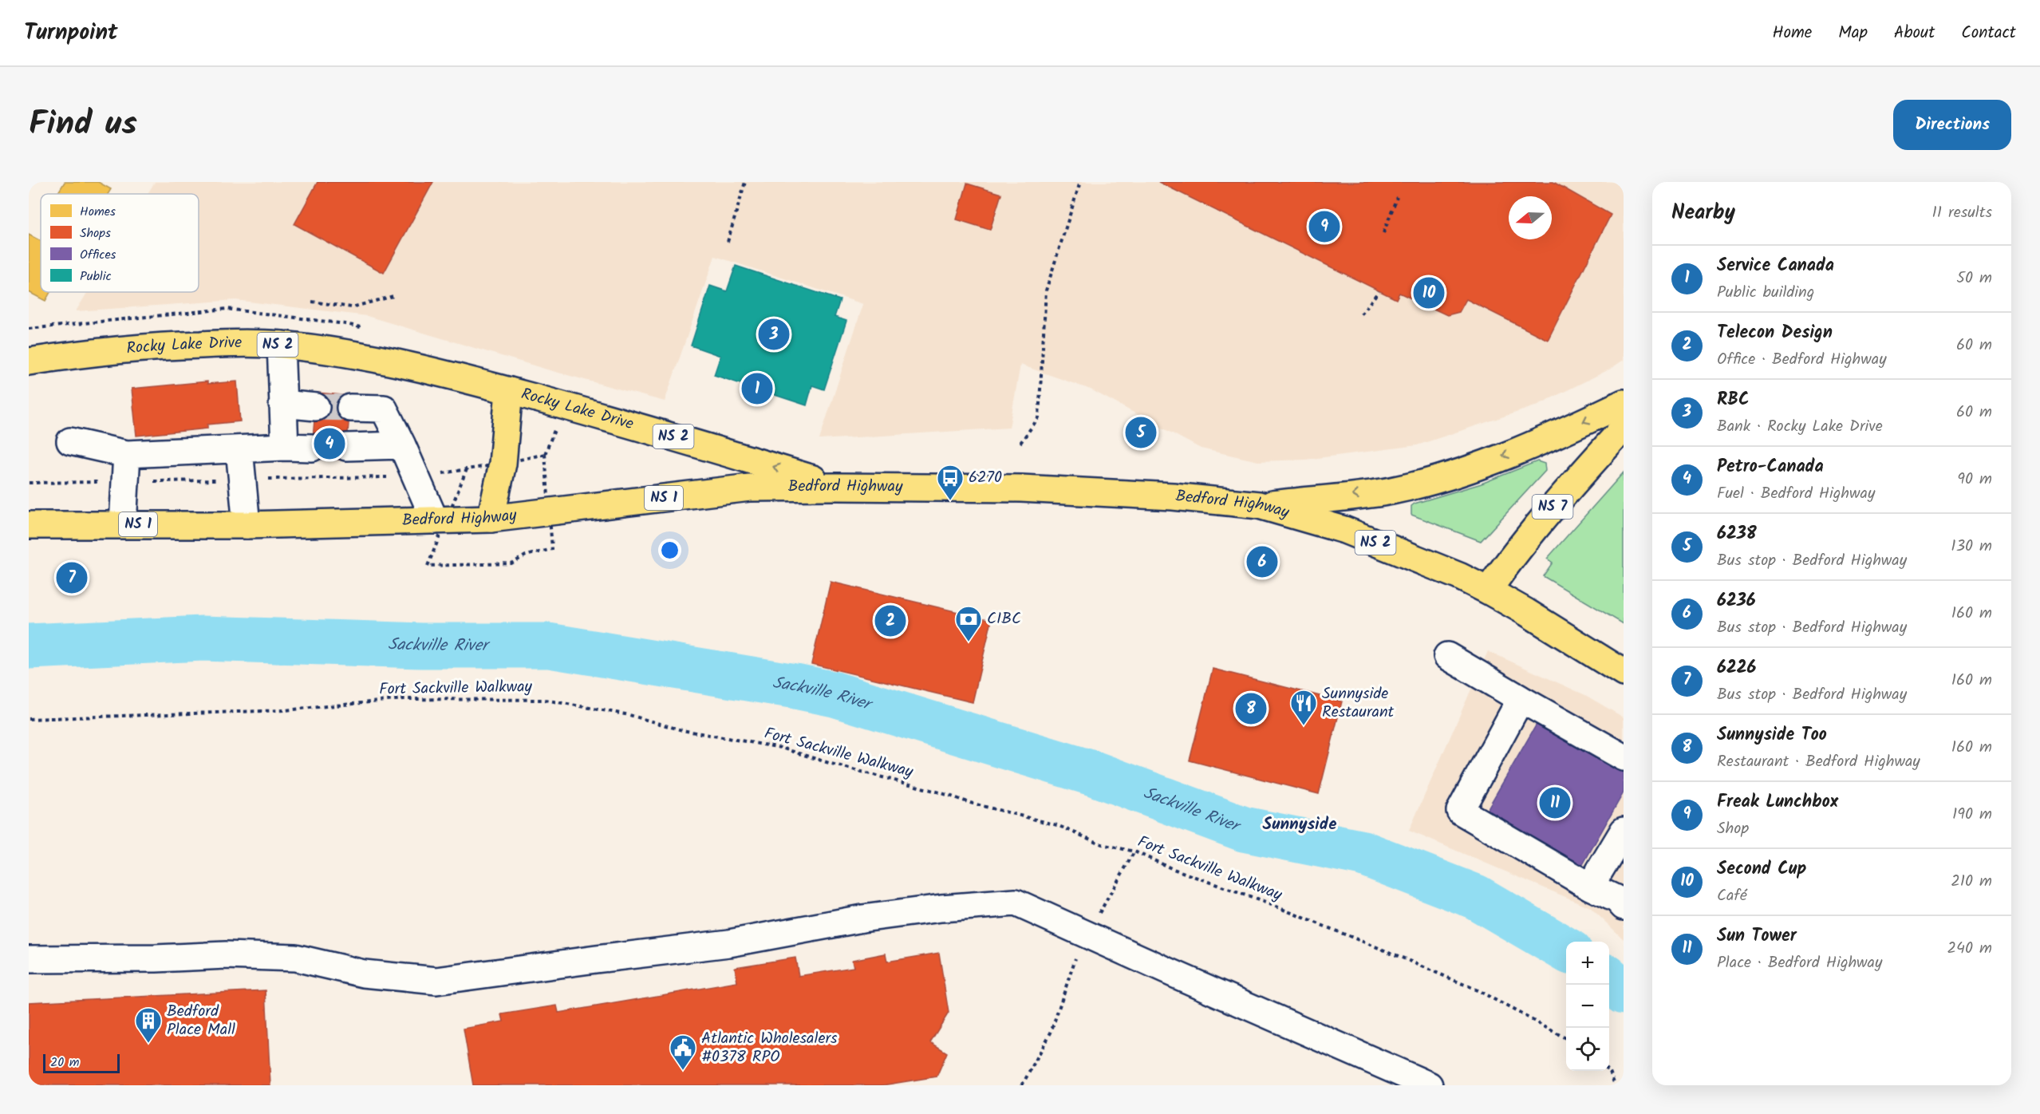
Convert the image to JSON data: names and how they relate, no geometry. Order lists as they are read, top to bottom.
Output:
{
  "streets": {
    "main road": [
      "NS 2",
      "Rocky Lake Drive",
      "Bedford Highway",
      "NS 1",
      "NS 7"
    ],
    "path": ["Fort Sackville Walkway"]
  },
  "crossings": [
    ["Rocky Lake Drive", "Bedford Highway"],
    ["Bedford Highway", "NS 7"]
  ],
  "one_way": ["Rocky Lake Drive"],
  "districts": ["Sunnyside"],
  "water": ["Sackville River"],
  "places": {
    "bus stop": ["6270"],
    "bank": ["CIBC"],
    "restaurant": ["Sunnyside Restaurant"],
    "building": ["Bedford Place Mall"],
    "public building": ["Atlantic Wholesalers #0378 RPO"]
  },
  "legend": [
    "Homes",
    "Shops",
    "Offices",
    "Public"
  ],
  "scale_bar": "20 m",
  "north": "left",
  "page": {
    "header": "Turnpoint",
    "nav": [
      "Home",
      "Map",
      "About",
      "Contact"
    ],
    "title": "Find us",
    "buttons": "Directions",
    "heading": ["Nearby", "11 results"],
    "pins": [
      "9",
      "10",
      "3",
      "1",
      "5",
      "4",
      "6",
      "7",
      "2",
      "8",
      "11"
    ],
    "list": [
      {
        "mark": "1",
        "name": "Service Canada",
        "note": "Public building",
        "value": "50 m"
      },
      {
        "mark": "2",
        "name": "Telecon Design",
        "note": "Office · Bedford Highway",
        "value": "60 m"
      },
      {
        "mark": "3",
        "name": "RBC",
        "note": "Bank · Rocky Lake Drive",
        "value": "60 m"
      },
      {
        "mark": "4",
        "name": "Petro-Canada",
        "note": "Fuel · Bedford Highway",
        "value": "90 m"
      },
      {
        "mark": "5",
        "name": "6238",
        "note": "Bus stop · Bedford Highway",
        "value": "130 m"
      },
      {
        "mark": "6",
        "name": "6236",
        "note": "Bus stop · Bedford Highway",
        "value": "160 m"
      },
      {
        "mark": "7",
        "name": "6226",
        "note": "Bus stop · Bedford Highway",
        "value": "160 m"
      },
      {
        "mark": "8",
        "name": "Sunnyside Too",
        "note": "Restaurant · Bedford Highway",
        "value": "160 m"
      },
      {
        "mark": "9",
        "name": "Freak Lunchbox",
        "note": "Shop",
        "value": "190 m"
      },
      {
        "mark": "10",
        "name": "Second Cup",
        "note": "Café",
        "value": "210 m"
      },
      {
        "mark": "11",
        "name": "Sun Tower",
        "note": "Place · Bedford Highway",
        "value": "240 m"
      }
    ],
    "map_buttons": ["+", "−"],
    "scale": "20 m"
  }
}
